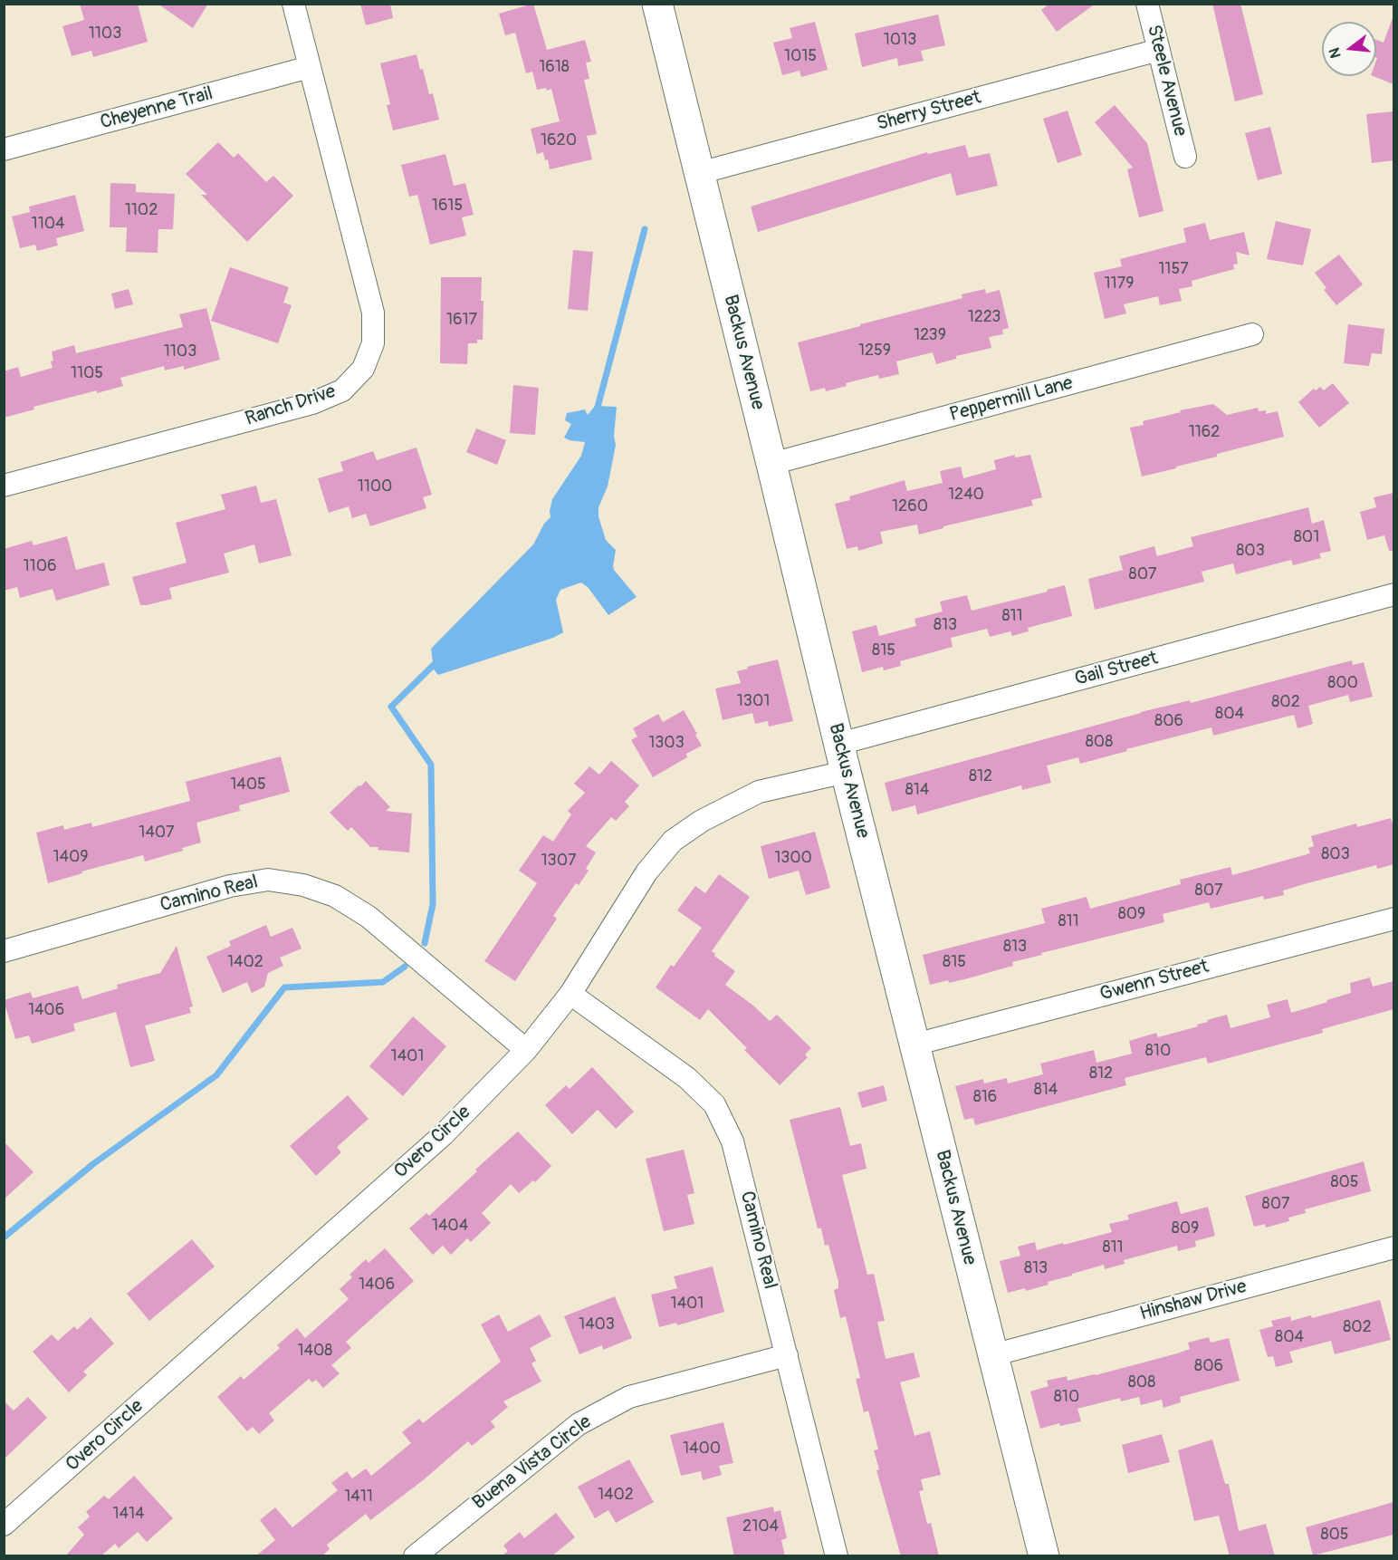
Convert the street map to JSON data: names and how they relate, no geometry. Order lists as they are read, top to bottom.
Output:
{
  "streets": {
    "street": [
      "Steele Avenue",
      "Cheyenne Trail",
      "Sherry Street",
      "Backus Avenue",
      "Peppermill Lane",
      "Ranch Drive",
      "Gail Street",
      "Camino Real",
      "Gwenn Street",
      "Overo Circle",
      "Hinshaw Drive",
      "Buena Vista Circle"
    ]
  },
  "crossings": [
    ["Steele Avenue", "Sherry Street"],
    ["Cheyenne Trail", "Ranch Drive"],
    ["Sherry Street", "Backus Avenue"],
    ["Backus Avenue", "Peppermill Lane"],
    ["Backus Avenue", "Gail Street"],
    ["Backus Avenue", "Gwenn Street"],
    ["Backus Avenue", "Overo Circle"],
    ["Backus Avenue", "Hinshaw Drive"],
    ["Gail Street", "Overo Circle"],
    ["Camino Real", "Overo Circle"],
    ["Camino Real", "Buena Vista Circle"]
  ],
  "house_numbers": [
    "1103",
    "1013",
    "1015",
    "1618",
    "1620",
    "1615",
    "1102",
    "1104",
    "1157",
    "1179",
    "1223",
    "1617",
    "1239",
    "1259",
    "1103",
    "1105",
    "1162",
    "1100",
    "1240",
    "1260",
    "801",
    "803",
    "1106",
    "807",
    "811",
    "813",
    "815",
    "800",
    "1301",
    "802",
    "804",
    "806",
    "808",
    "1303",
    "812",
    "1405",
    "814",
    "1407",
    "803",
    "1409",
    "1300",
    "1307",
    "807",
    "809",
    "811",
    "813",
    "1402",
    "815",
    "1406",
    "810",
    "1401",
    "812",
    "814",
    "816",
    "805",
    "807",
    "1404",
    "809",
    "811",
    "813",
    "1406",
    "1401",
    "1403",
    "802",
    "804",
    "1408",
    "806",
    "808",
    "810",
    "1400",
    "1402",
    "1411",
    "1414",
    "2104",
    "805"
  ],
  "north": "left"
}
